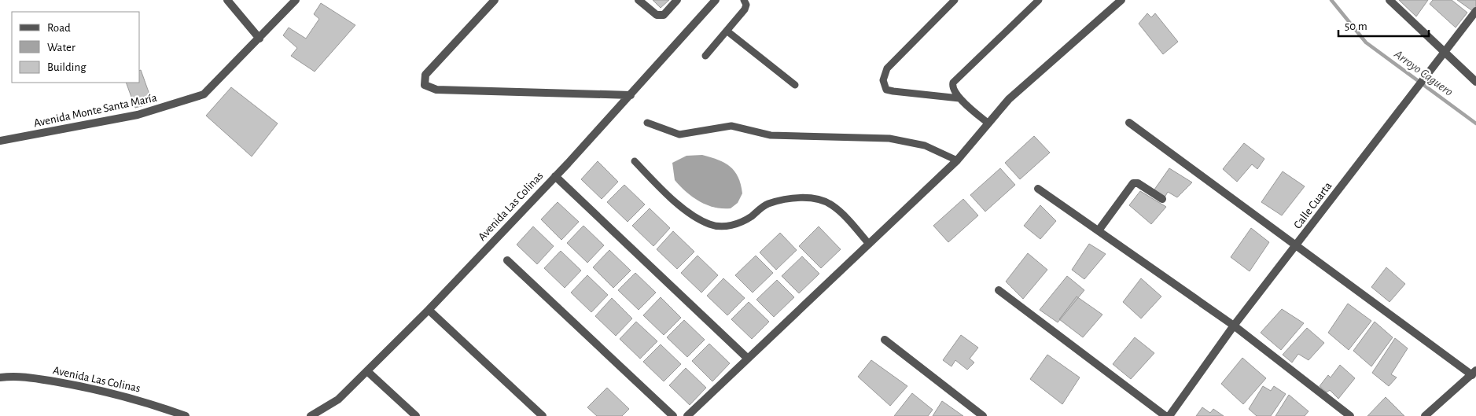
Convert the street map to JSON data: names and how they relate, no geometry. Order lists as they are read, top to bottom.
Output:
{
  "streets": {
    "street": ["Avenida Monte Santa María", "Calle Cuarta", "Avenida Las Colinas"]
  },
  "water": ["Arroyo Caguero"],
  "legend": ["Road", "Water", "Building"],
  "scale_bar": "50 m"
}
